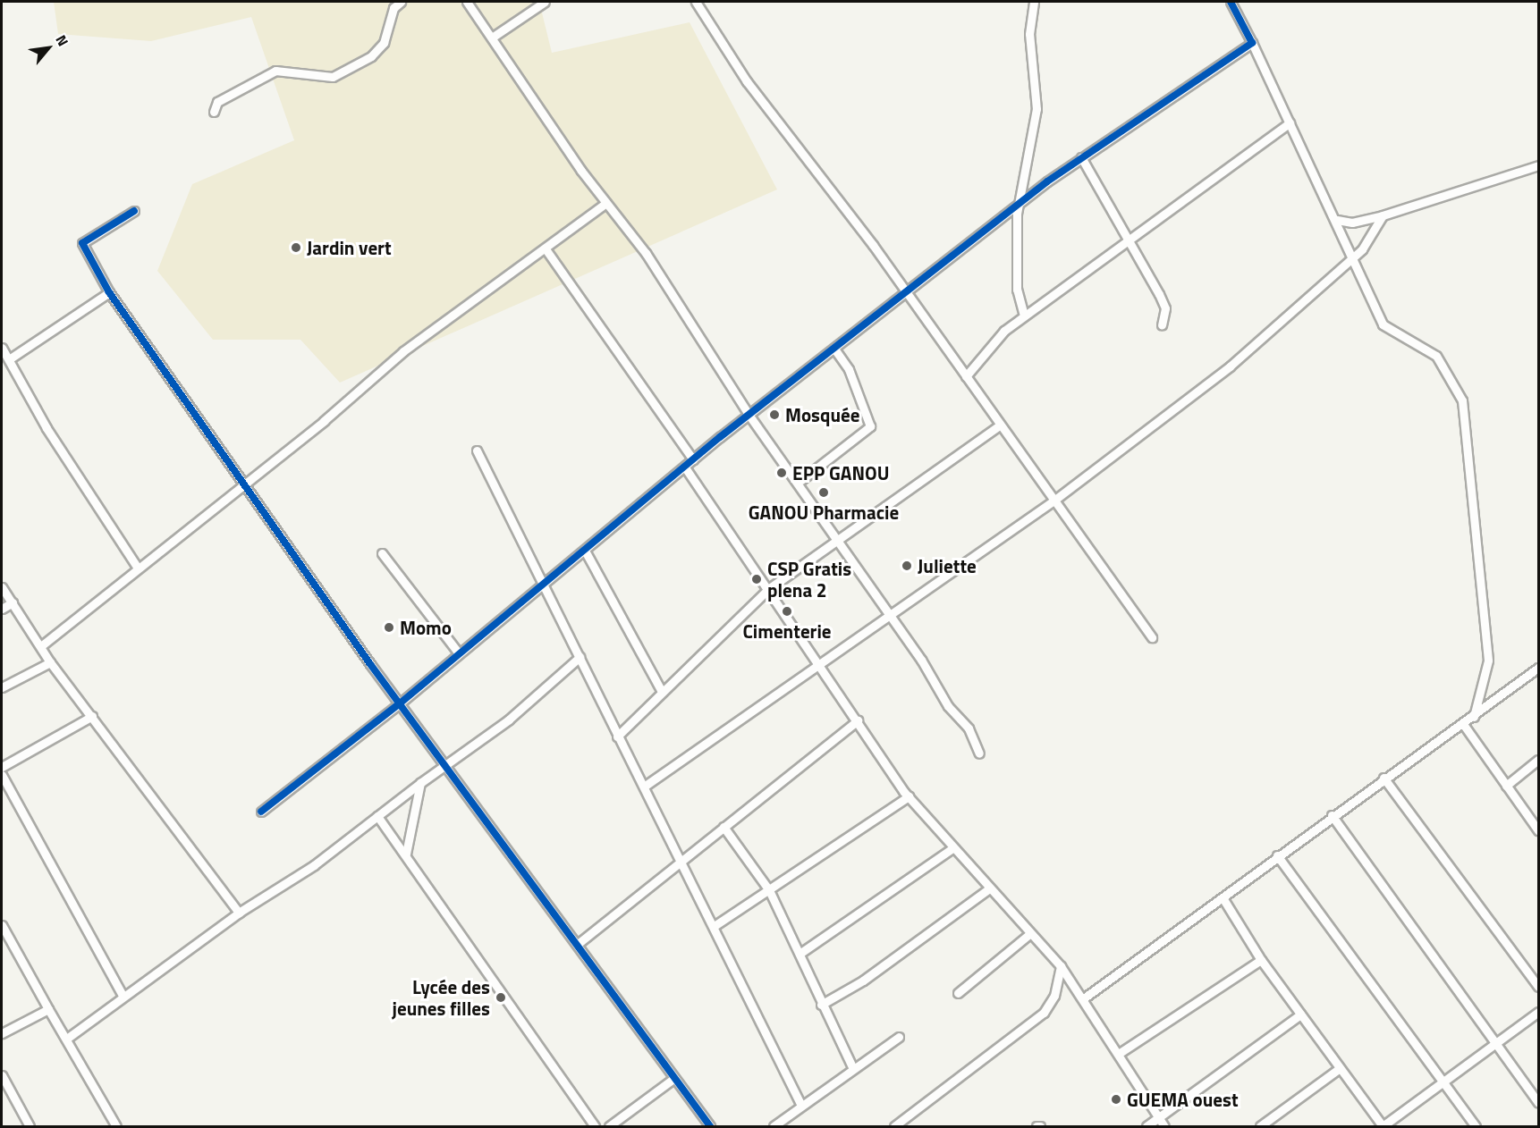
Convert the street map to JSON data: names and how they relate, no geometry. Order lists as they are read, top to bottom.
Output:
{
  "places": [
    "Jardin vert",
    "Mosquée",
    "EPP GANOU",
    "GANOU Pharmacie",
    "Juliette",
    "CSP Gratis plena 2",
    "Cimenterie",
    "Momo",
    "Lycée des jeunes filles",
    "GUEMA ouest"
  ],
  "north": "top right"
}
